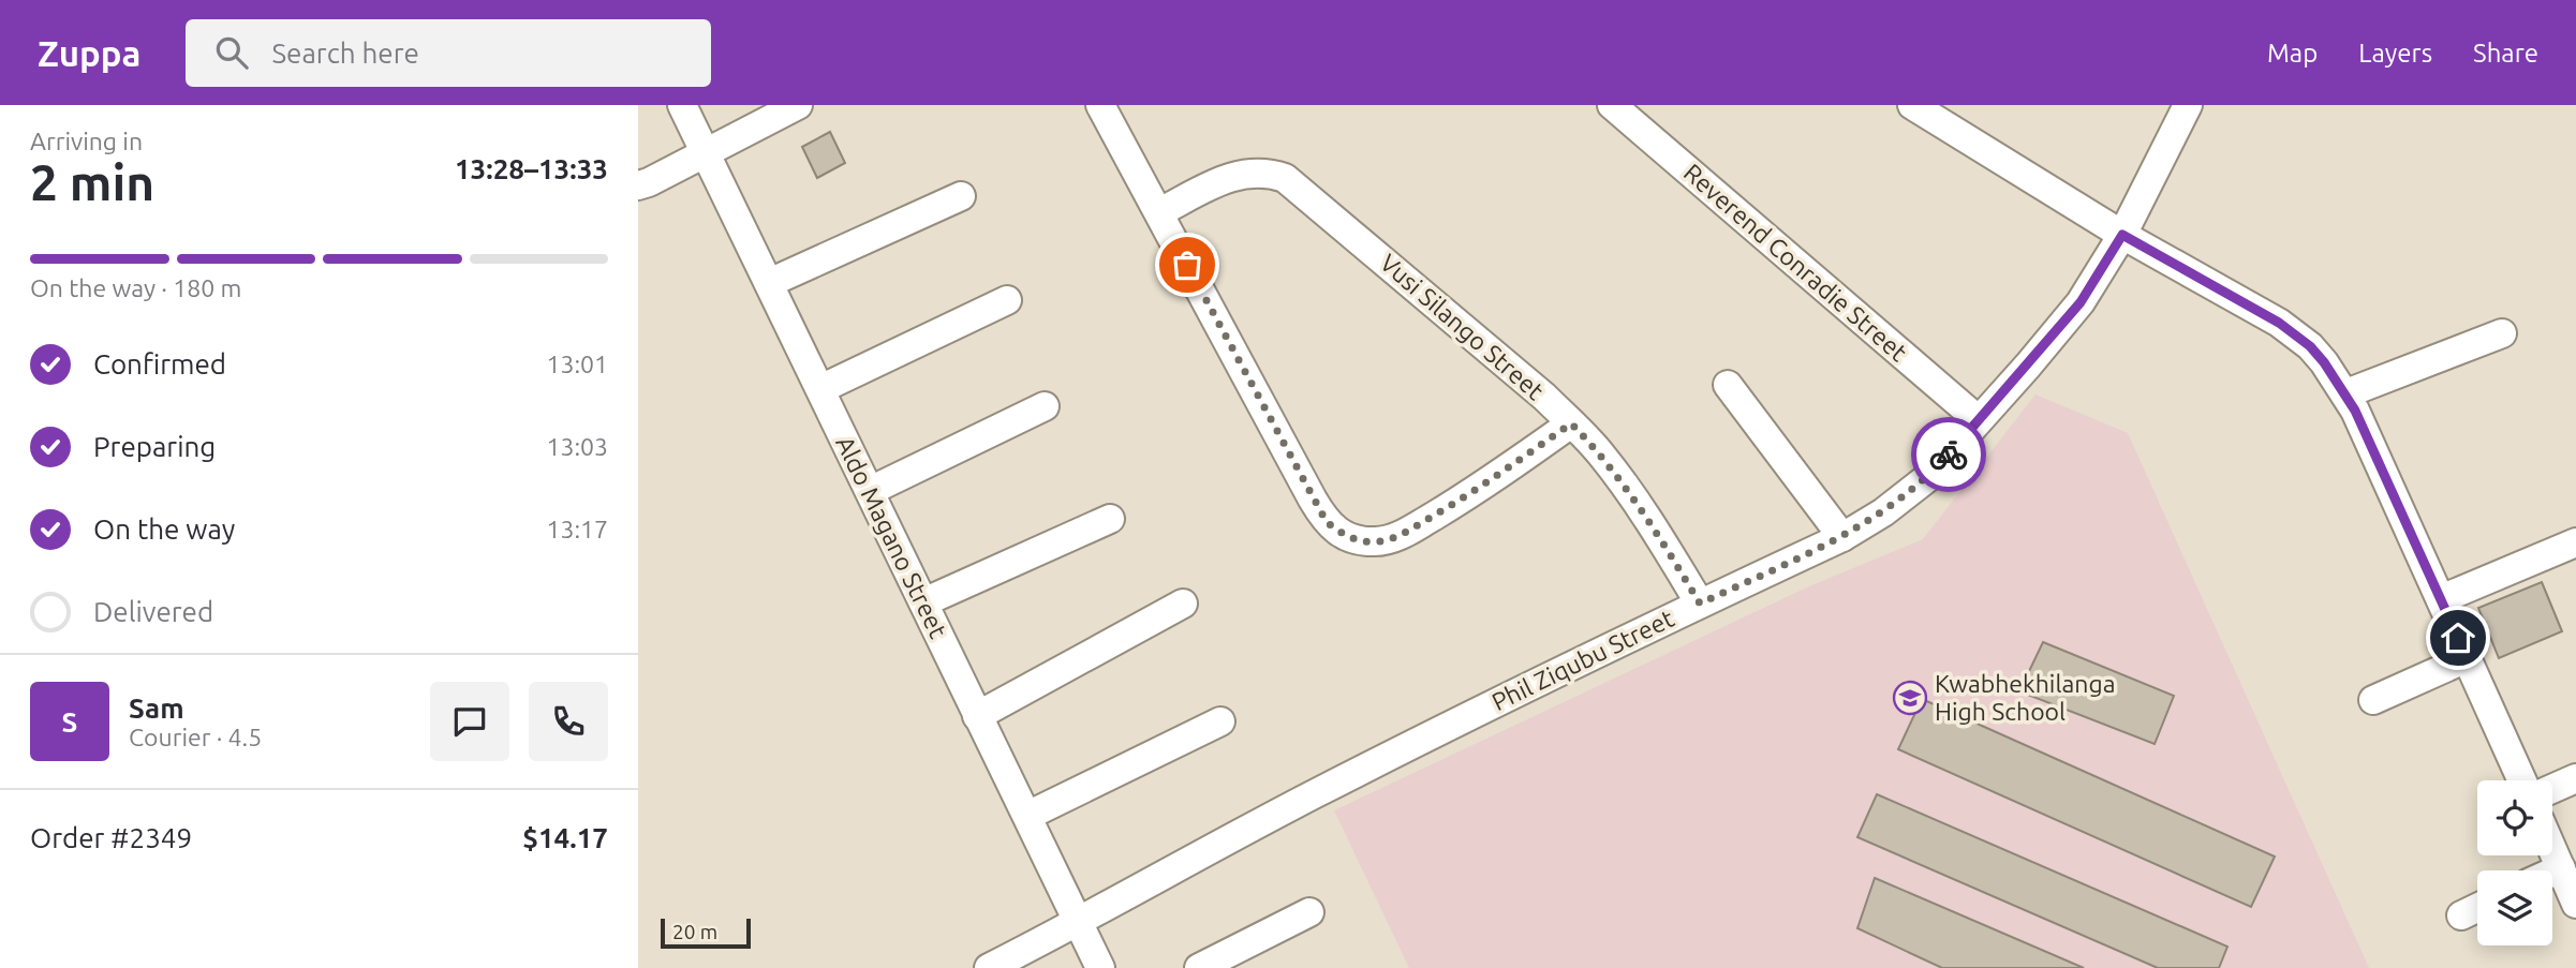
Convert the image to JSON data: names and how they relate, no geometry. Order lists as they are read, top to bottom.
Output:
{
  "streets": {
    "street": [
      "Reverend Conradie Street",
      "Vusi Silango Street",
      "Aldo Magano Street",
      "Phil Ziqubu Street"
    ]
  },
  "crossings": [
    ["Reverend Conradie Street", "Phil Ziqubu Street"],
    ["Vusi Silango Street", "Phil Ziqubu Street"],
    ["Aldo Magano Street", "Phil Ziqubu Street"]
  ],
  "places": {
    "school or university": ["Kwabhekhilanga High School"]
  },
  "scale_bar": "20 m",
  "page": {
    "header": "Zuppa",
    "search": "Search here",
    "nav": ["Map", "Layers", "Share"],
    "heading": ["2 min", "Arriving in", "13:28–13:33"],
    "panel": [
      "Sam",
      "Courier · 4.5",
      "Order #2349",
      "$14.17"
    ],
    "bar": "On the way · 180 m",
    "list": [
      ["Confirmed", "13:01"],
      ["Preparing", "13:03"],
      ["On the way", "13:17"],
      "Delivered"
    ],
    "round": "S",
    "scale": "20 m"
  }
}
